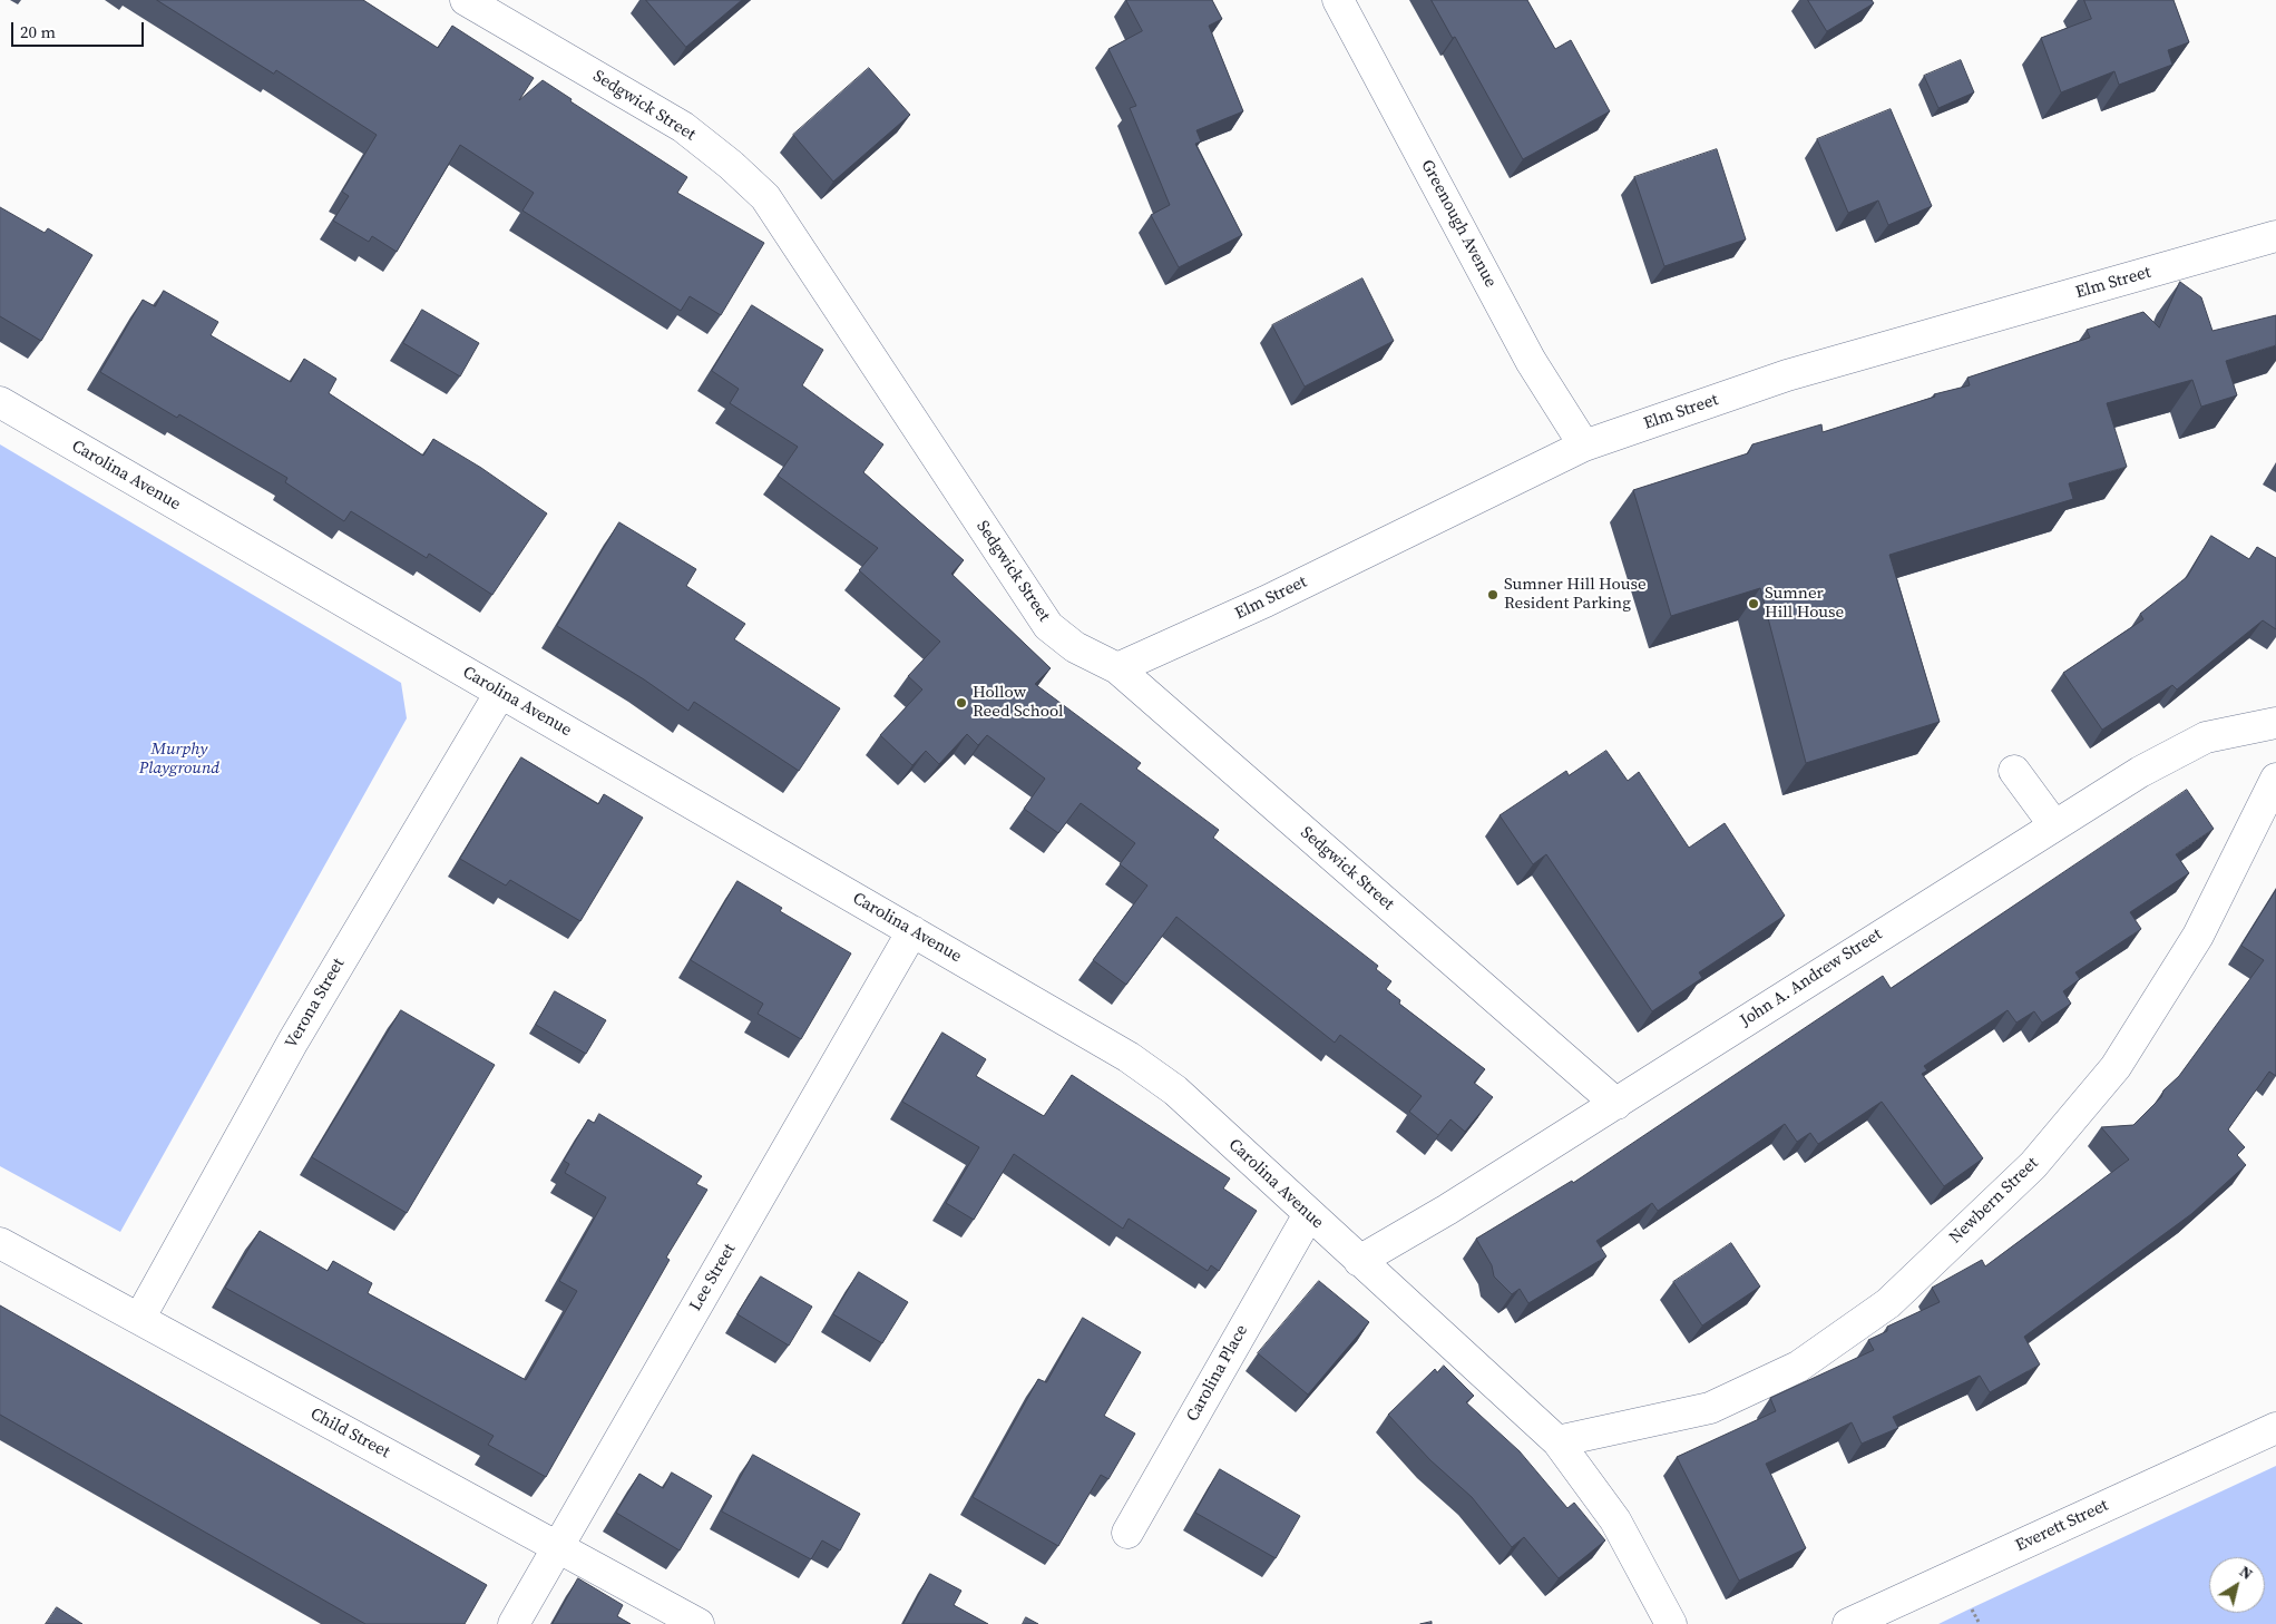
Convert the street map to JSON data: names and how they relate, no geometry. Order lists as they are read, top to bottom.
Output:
{
  "streets": {
    "street": [
      "Sedgwick Street",
      "Greenough Avenue",
      "Elm Street",
      "Carolina Avenue",
      "John A. Andrew Street",
      "Verona Street",
      "Newbern Street",
      "Lee Street",
      "Carolina Place",
      "Child Street",
      "Everett Street"
    ]
  },
  "crossings": [
    ["Sedgwick Street", "Elm Street"],
    ["Sedgwick Street", "John A. Andrew Street"],
    ["Greenough Avenue", "Elm Street"],
    ["Carolina Avenue", "John A. Andrew Street"],
    ["Carolina Avenue", "Verona Street"],
    ["Carolina Avenue", "Newbern Street"],
    ["Carolina Avenue", "Lee Street"],
    ["Carolina Avenue", "Carolina Place"],
    ["Verona Street", "Child Street"],
    ["Lee Street", "Child Street"]
  ],
  "parks": ["Murphy Playground"],
  "places": ["Sumner Hill House Resident Parking", "Sumner Hill House", "Hollow Reed School"],
  "scale_bar": "20 m",
  "north": "top right"
}
